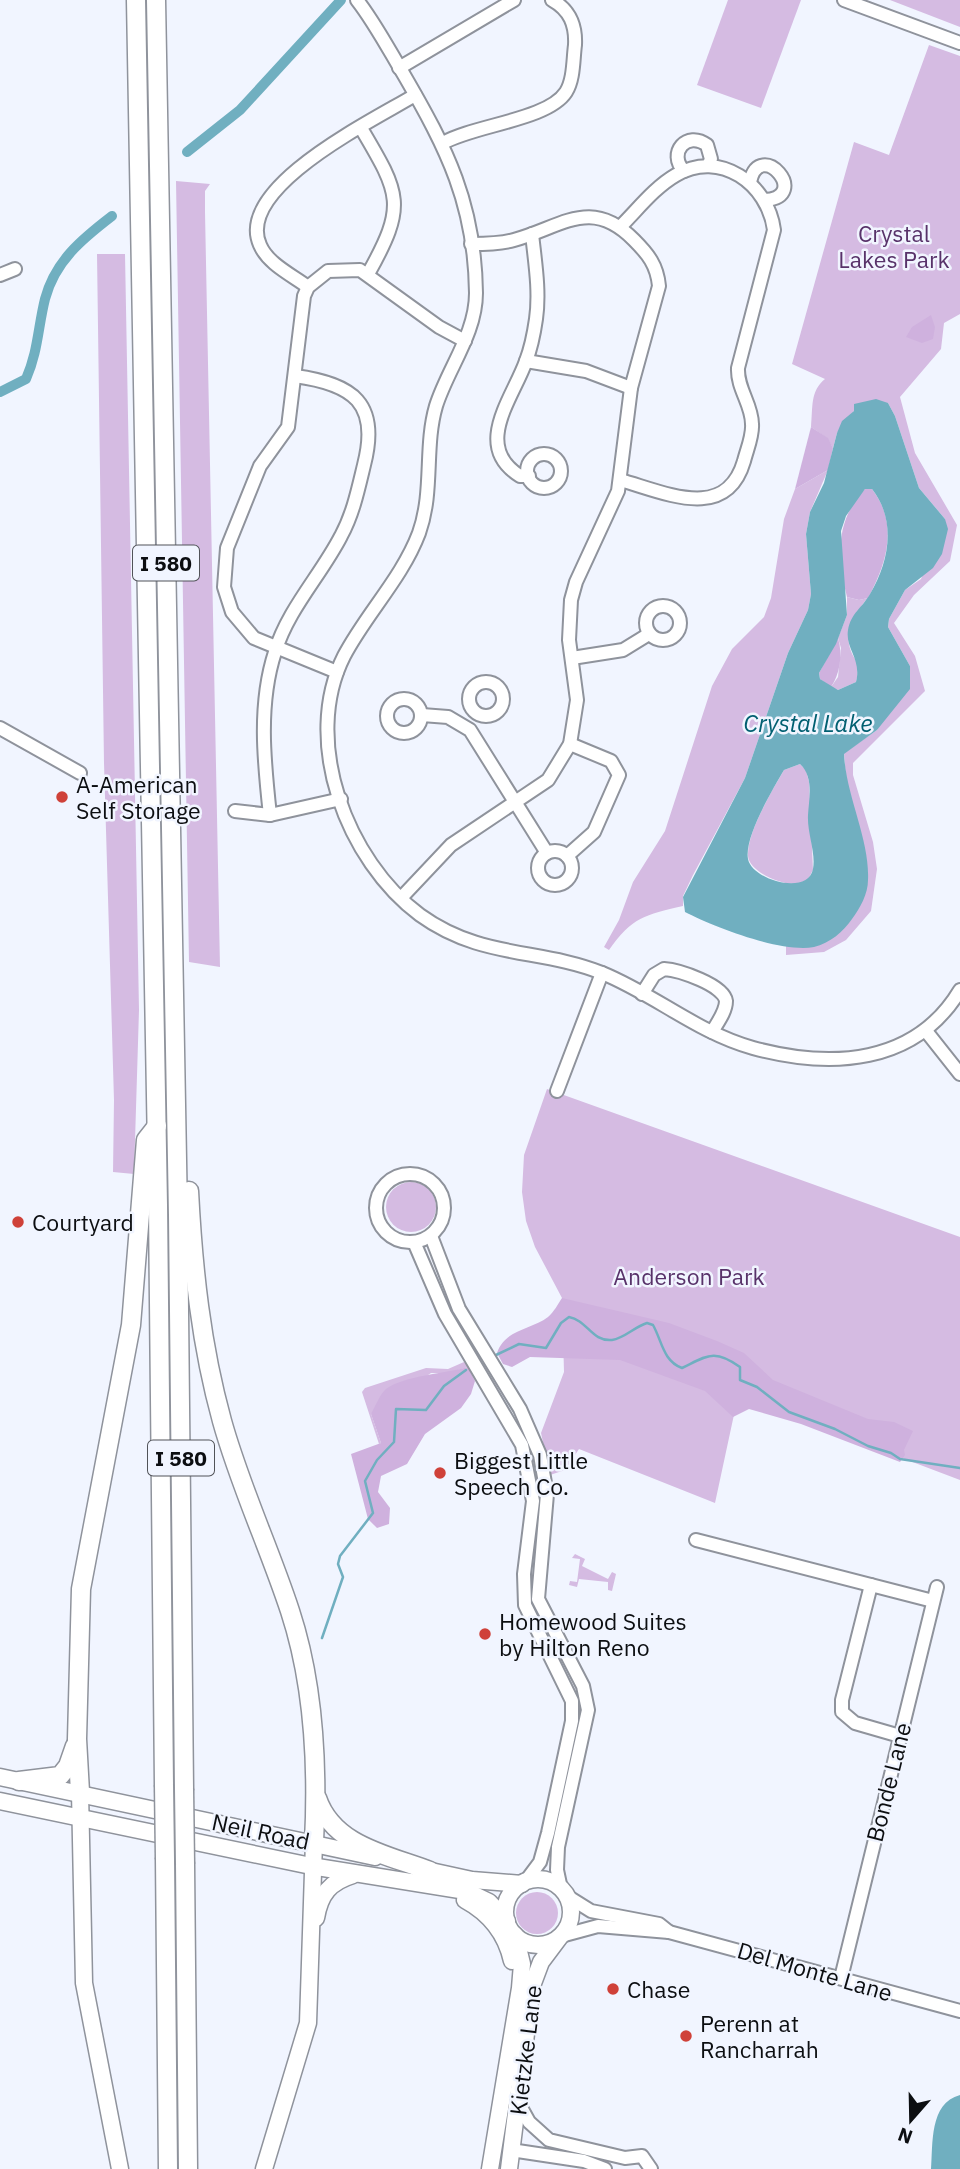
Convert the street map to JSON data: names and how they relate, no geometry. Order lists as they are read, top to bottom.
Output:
{
  "streets": {
    "highway": ["I 580"],
    "main road": ["Neil Road", "Kietzke Lane"],
    "street": ["Bonde Lane", "Del Monte Lane"]
  },
  "crossings": [
    ["Bonde Lane", "Del Monte Lane"],
    ["Neil Road", "Del Monte Lane"],
    ["Neil Road", "Kietzke Lane"],
    ["Del Monte Lane", "Kietzke Lane"]
  ],
  "water": ["Crystal Lake"],
  "parks": ["Crystal Lakes Park", "Anderson Park"],
  "places": [
    "A-American Self Storage",
    "Courtyard",
    "Biggest Little Speech Co.",
    "Homewood Suites by Hilton Reno",
    "Chase",
    "Perenn at Rancharrah"
  ],
  "north": "bottom"
}
